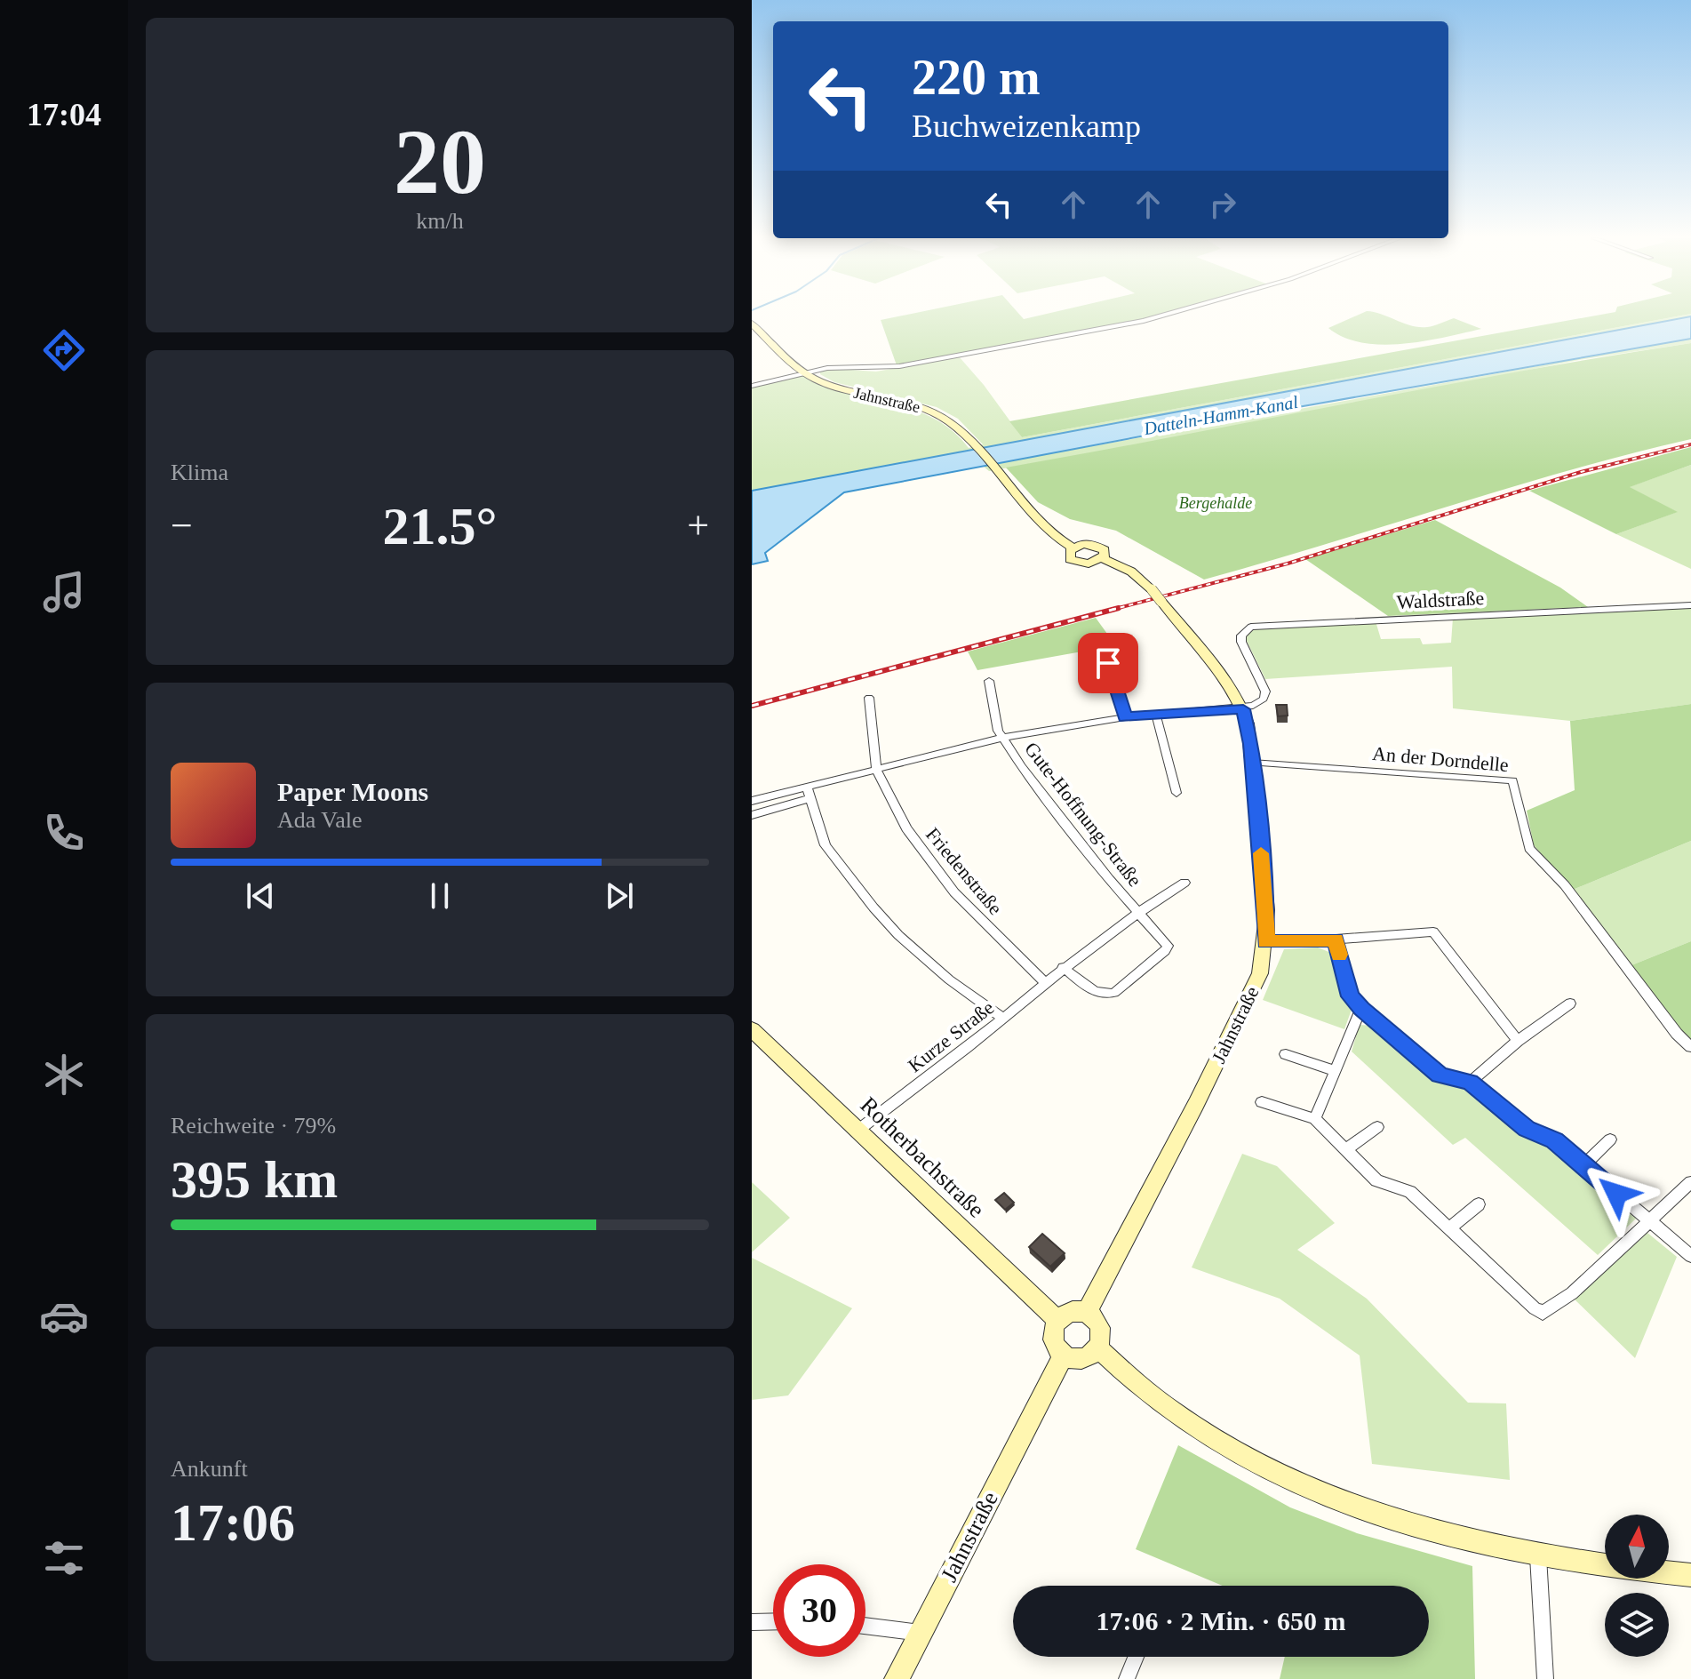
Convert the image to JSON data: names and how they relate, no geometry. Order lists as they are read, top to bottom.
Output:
{
  "streets": {
    "main road": ["Jahnstraße", "Rotherbachstraße"],
    "street": [
      "Waldstraße",
      "An der Dorndelle",
      "Gute-Hoffnung-Straße",
      "Friedenstraße",
      "Kurze Straße"
    ]
  },
  "crossings": [
    ["Jahnstraße", "Waldstraße"],
    ["Jahnstraße", "An der Dorndelle"],
    ["Jahnstraße", "Rotherbachstraße"],
    ["Gute-Hoffnung-Straße", "Kurze Straße"],
    ["Friedenstraße", "Kurze Straße"],
    ["Kurze Straße", "Rotherbachstraße"]
  ],
  "water": ["Datteln-Hamm-Kanal"],
  "parks": ["Bergehalde"],
  "north": "top",
  "page": {
    "tabs": "17:04",
    "tile": [
      ["20", "km/h"],
      "Klima",
      ["Reichweite · 79%", "395 km"],
      ["Ankunft", "17:06"]
    ],
    "turn": ["220 m", "Buchweizenkamp"],
    "heat": ["−", "21.5°", "+"],
    "song": ["Paper Moons", "Ada Vale"],
    "limit": "30",
    "trip": "17:06 · 2 Min. · 650 m"
  }
}
